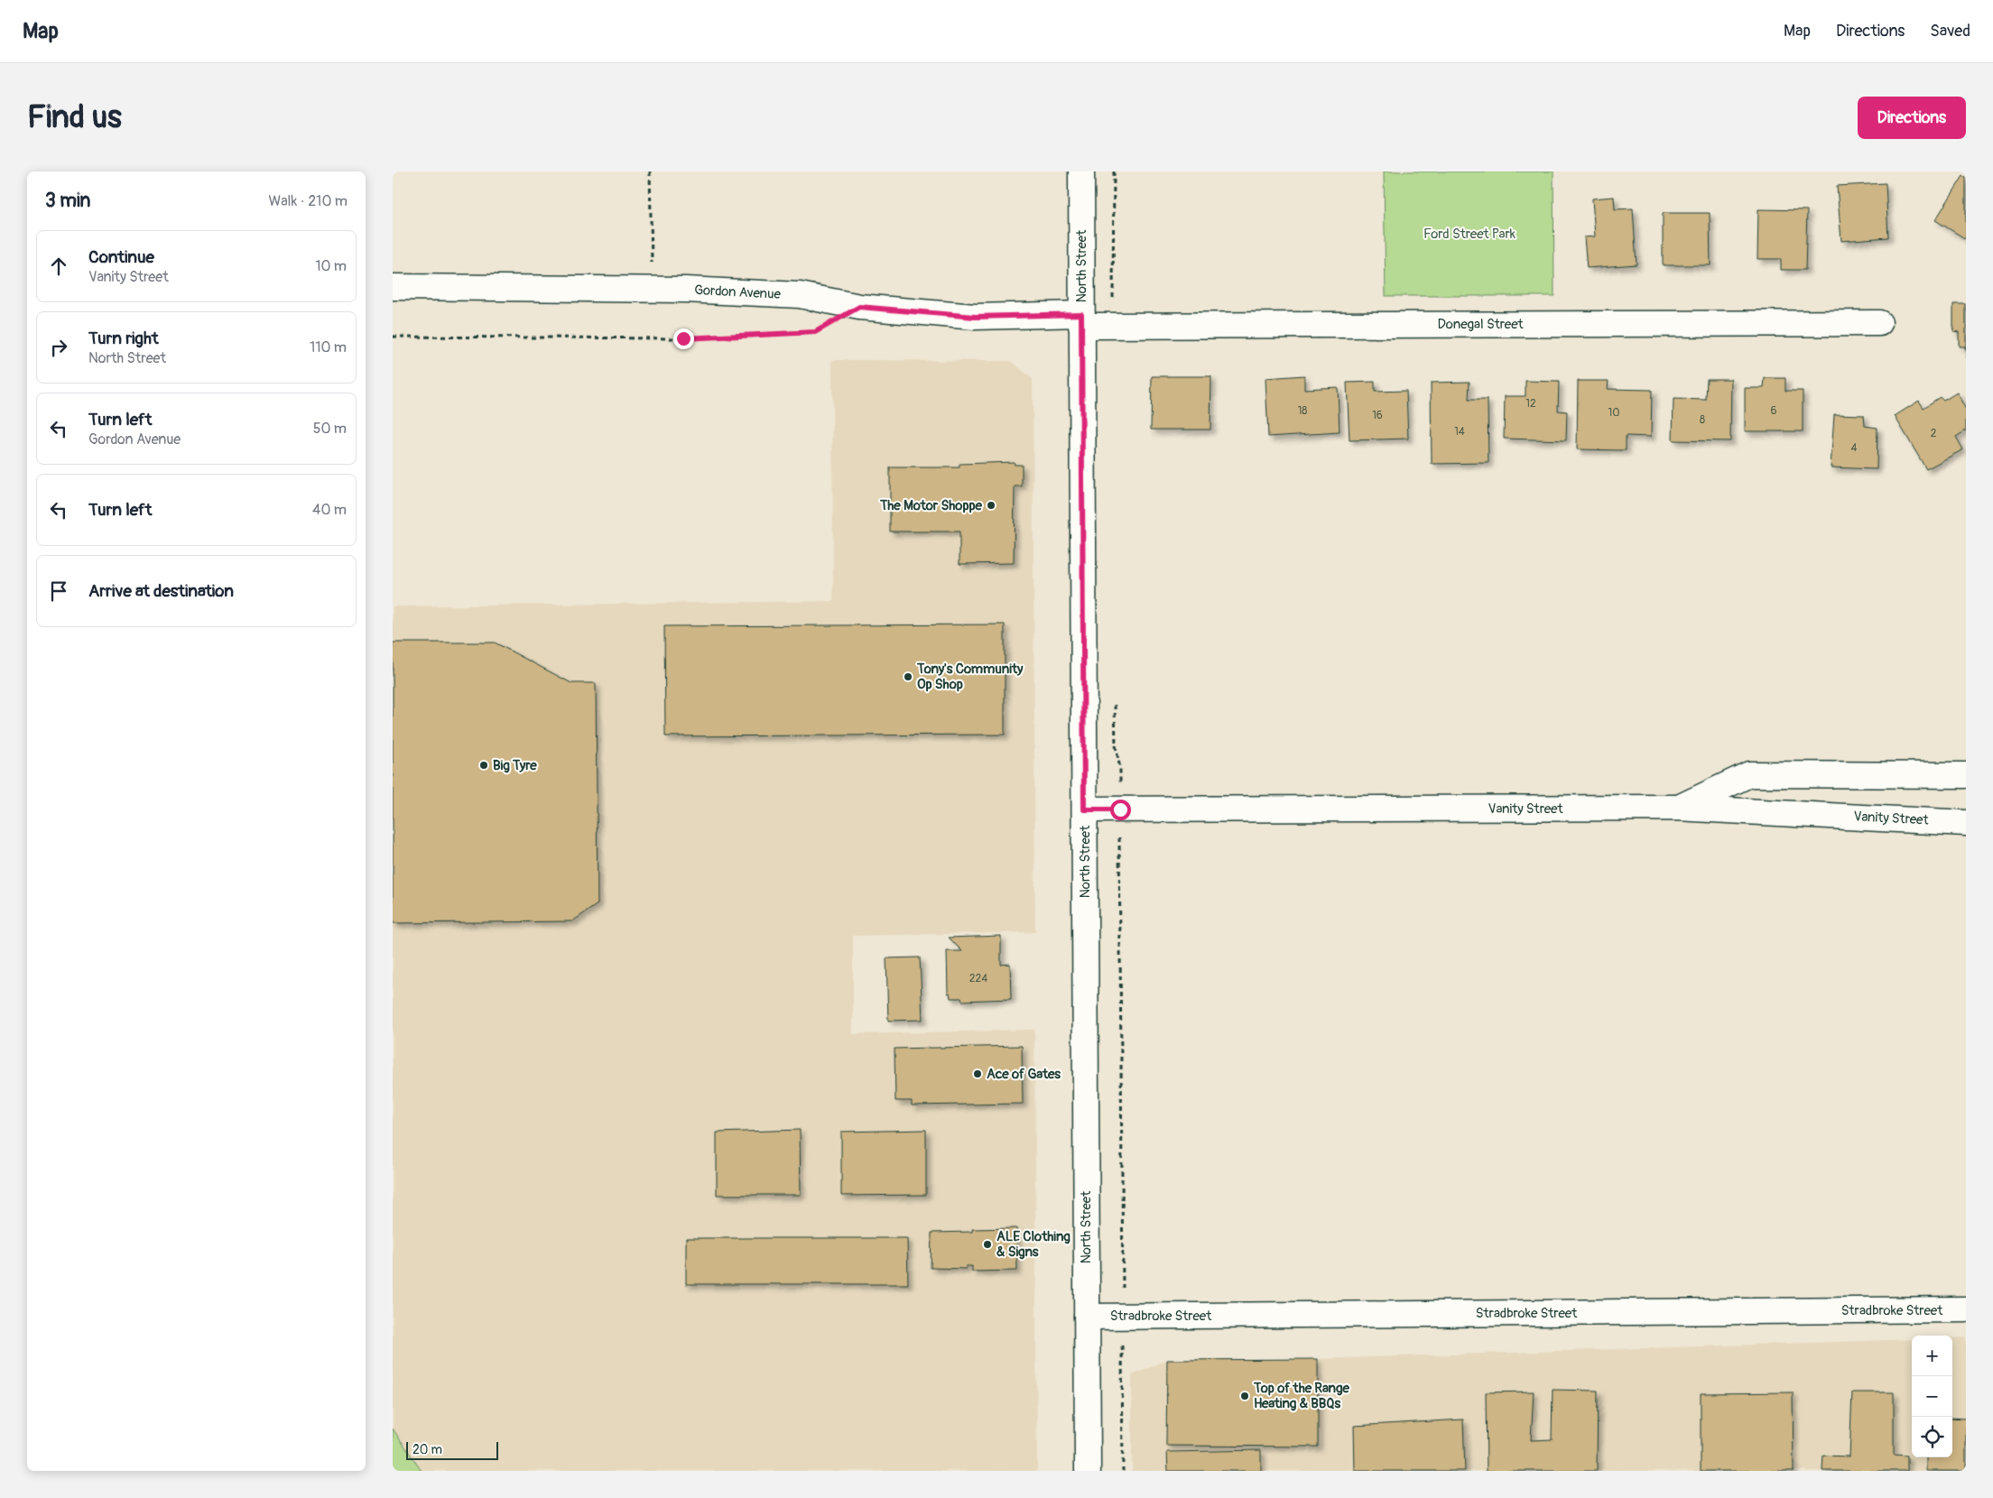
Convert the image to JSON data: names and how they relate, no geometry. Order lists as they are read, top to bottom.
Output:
{
  "streets": {
    "street": [
      "North Street",
      "Gordon Avenue",
      "Donegal Street",
      "Vanity Street",
      "Stradbroke Street"
    ]
  },
  "crossings": [
    ["North Street", "Gordon Avenue"],
    ["North Street", "Donegal Street"],
    ["North Street", "Vanity Street"],
    ["North Street", "Stradbroke Street"],
    ["Gordon Avenue", "Donegal Street"]
  ],
  "parks": ["Ford Street Park"],
  "places": [
    "The Motor Shoppe",
    "Tony's Community Op Shop",
    "Big Tyre",
    "Ace of Gates",
    "ALE Clothing & Signs",
    "Top of the Range Heating & BBQs"
  ],
  "house_numbers": [
    "12",
    "18",
    "6",
    "10",
    "16",
    "8",
    "14",
    "2",
    "4",
    "224"
  ],
  "scale_bar": "20 m",
  "page": {
    "header": "Map",
    "nav": ["Map", "Directions", "Saved"],
    "buttons": "Directions",
    "title": "Find us",
    "heading": ["3 min", "Walk · 210 m"],
    "list": [
      ["Continue", "Vanity Street", "10 m"],
      ["Turn right", "North Street", "110 m"],
      ["Turn left", "Gordon Avenue", "50 m"],
      ["Turn left", "40 m"],
      "Arrive at destination"
    ],
    "map_buttons": ["+", "−"],
    "scale": "20 m"
  }
}
